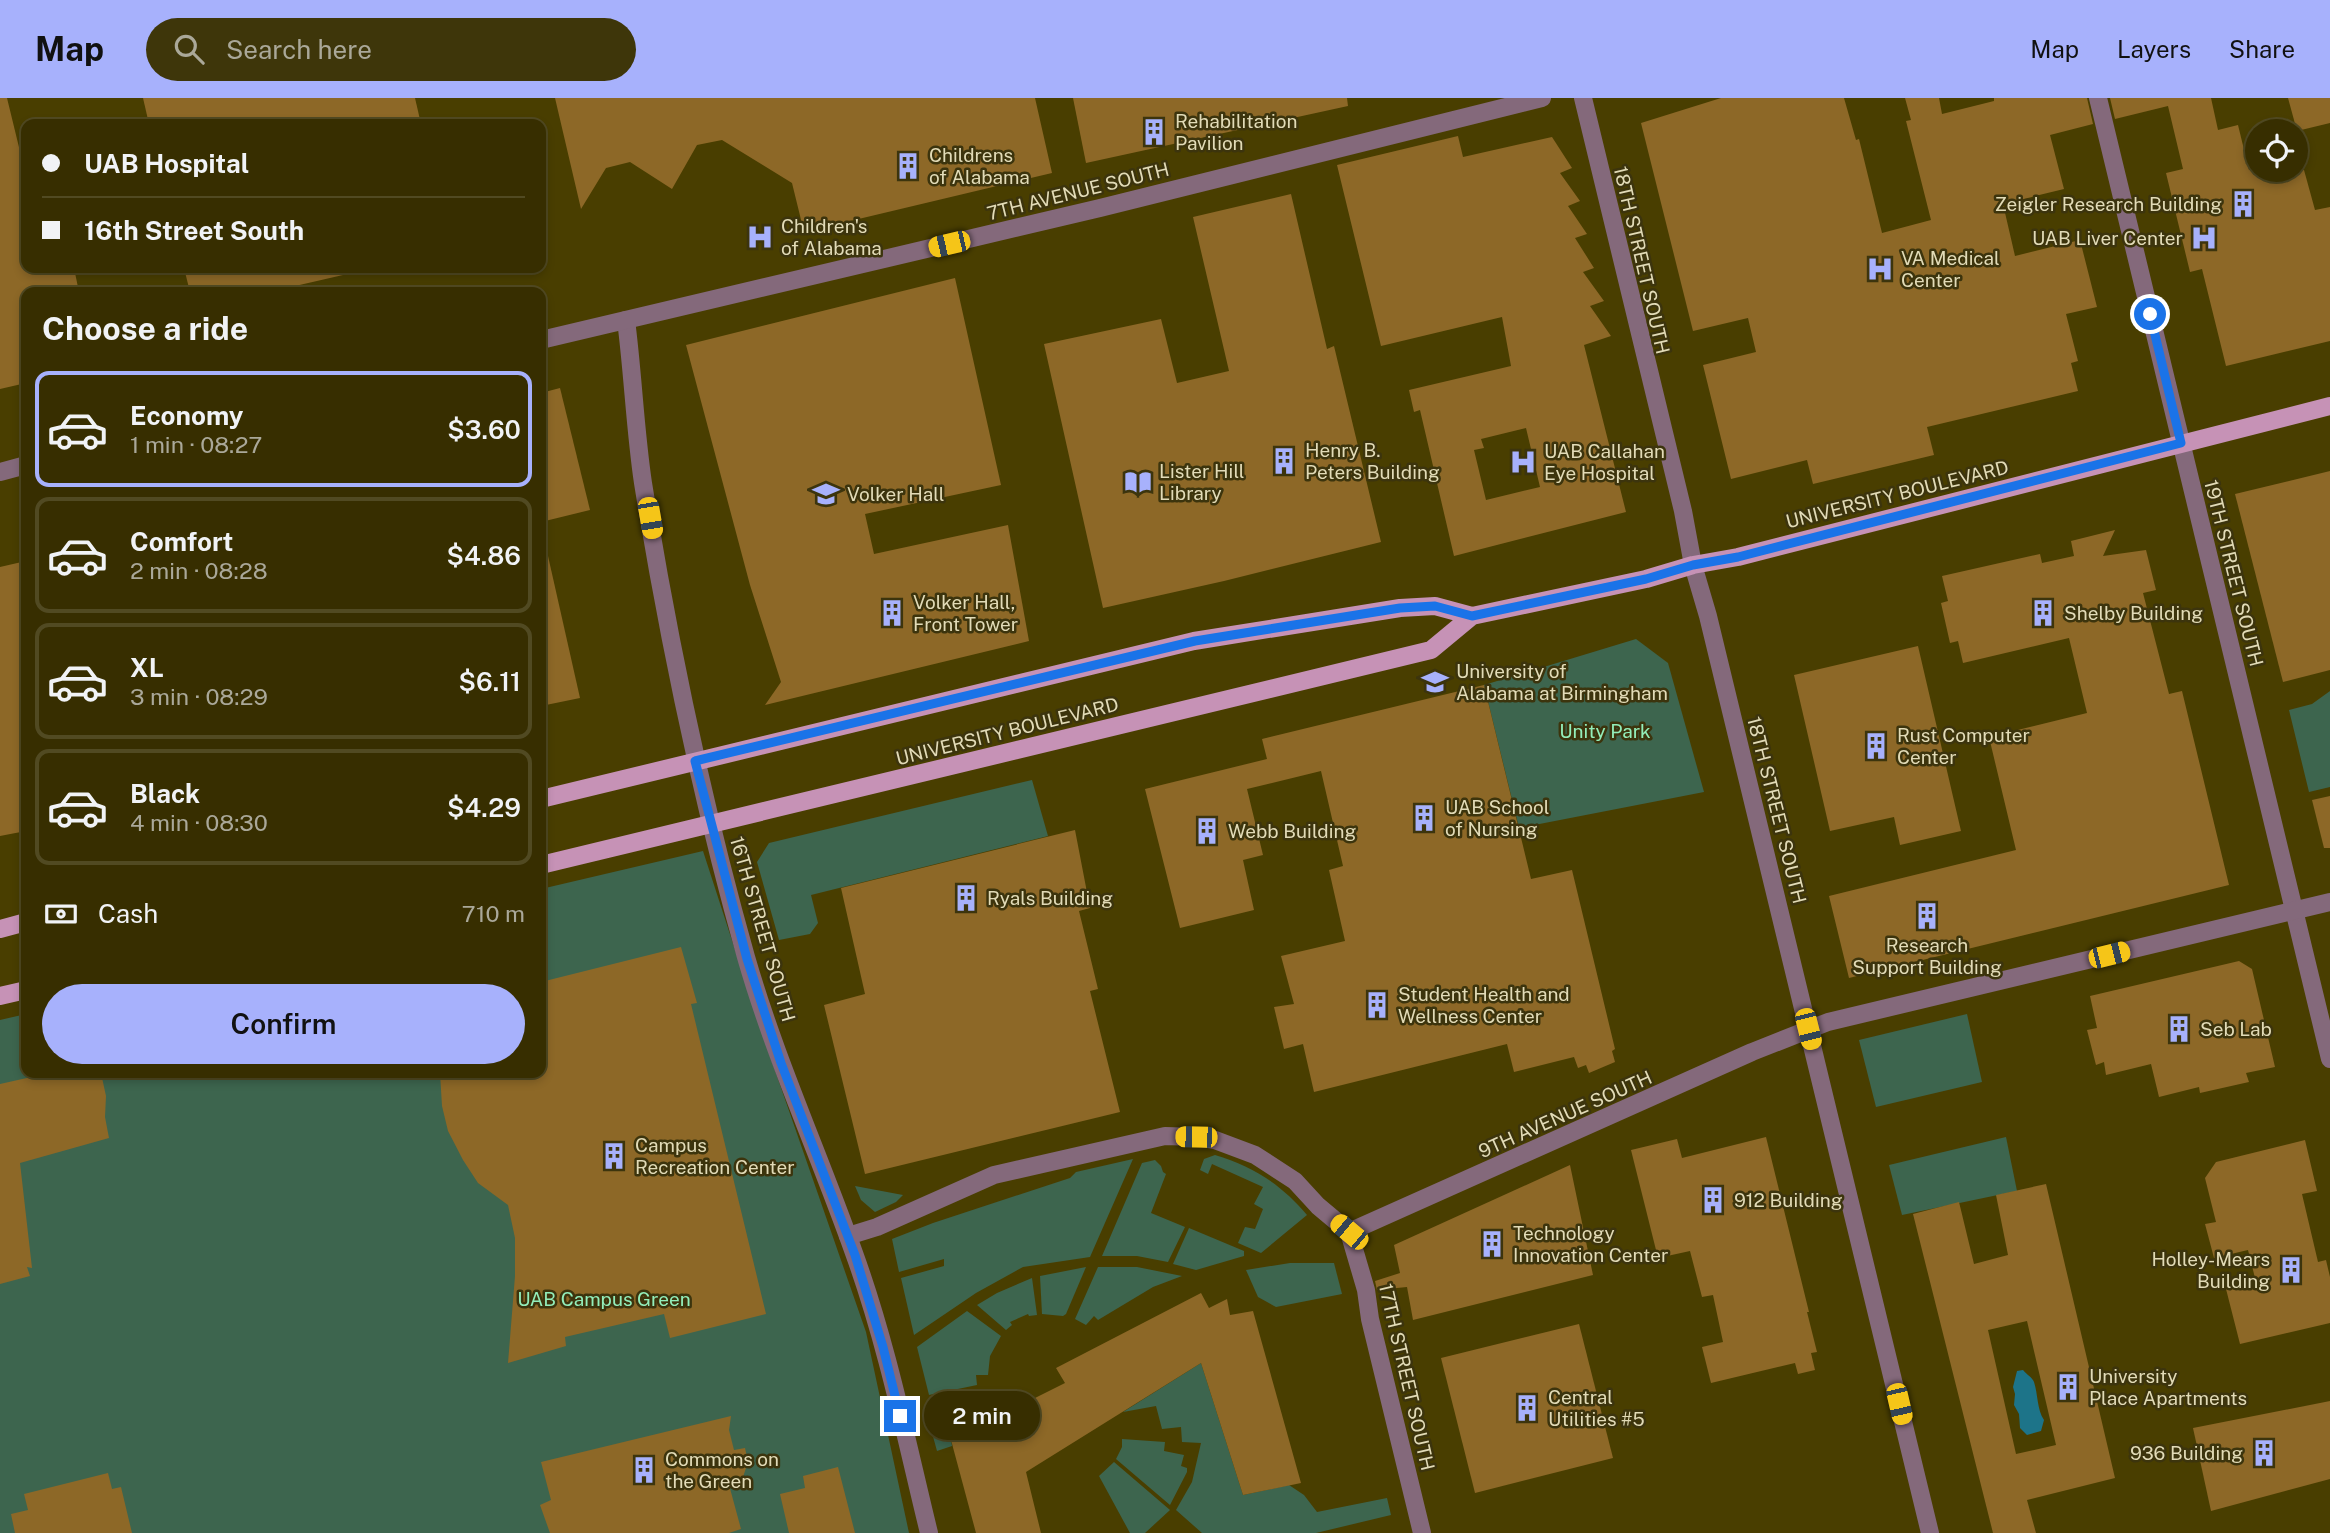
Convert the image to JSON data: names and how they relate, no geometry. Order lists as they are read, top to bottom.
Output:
{
  "streets": {
    "main road": ["UNIVERSITY BOULEVARD"],
    "street": [
      "7TH AVENUE SOUTH",
      "18TH STREET SOUTH",
      "19TH STREET SOUTH",
      "16TH STREET SOUTH",
      "9TH AVENUE SOUTH",
      "17TH STREET SOUTH"
    ]
  },
  "crossings": [
    ["7TH AVENUE SOUTH", "16TH STREET SOUTH"],
    ["18TH STREET SOUTH", "UNIVERSITY BOULEVARD"],
    ["18TH STREET SOUTH", "9TH AVENUE SOUTH"],
    ["UNIVERSITY BOULEVARD", "19TH STREET SOUTH"],
    ["UNIVERSITY BOULEVARD", "16TH STREET SOUTH"],
    ["19TH STREET SOUTH", "9TH AVENUE SOUTH"],
    ["9TH AVENUE SOUTH", "17TH STREET SOUTH"]
  ],
  "parks": ["Unity Park", "UAB Campus Green"],
  "places": {
    "building": [
      "Rehabilitation Pavilion",
      "Childrens of Alabama",
      "Zeigler Research Building",
      "Henry B. Peters Building",
      "Volker Hall, Front Tower",
      "Shelby Building",
      "Rust Computer Center",
      "UAB School of Nursing",
      "Webb Building",
      "Ryals Building",
      "Research Support Building",
      "Student Health and Wellness Center",
      "Seb Lab",
      "Campus Recreation Center",
      "912 Building",
      "Technology Innovation Center",
      "Holley-Mears Building",
      "University Place Apartments",
      "Central Utilities #5",
      "936 Building",
      "Commons on the Green"
    ],
    "hospital": [
      "Children's of Alabama",
      "UAB Liver Center",
      "VA Medical Center",
      "UAB Callahan Eye Hospital"
    ],
    "library": ["Lister Hill Library"],
    "school or university": ["Volker Hall", "University of Alabama at Birmingham"]
  },
  "page": {
    "header": "Map",
    "search": "Search here",
    "nav": ["Map", "Layers", "Share"],
    "banner": ["UAB Hospital", "16th Street South"],
    "heading": "Choose a ride",
    "list": [
      {
        "name": "Economy",
        "note": "1 min · 08:27",
        "value": "$3.60"
      },
      {
        "name": "Comfort",
        "note": "2 min · 08:28",
        "value": "$4.86"
      },
      {
        "name": "XL",
        "note": "3 min · 08:29",
        "value": "$6.11"
      },
      {
        "name": "Black",
        "note": "4 min · 08:30",
        "value": "$4.29"
      }
    ],
    "pay": ["Cash", "710 m"],
    "buttons": "Confirm",
    "bubble": "2 min"
  }
}
